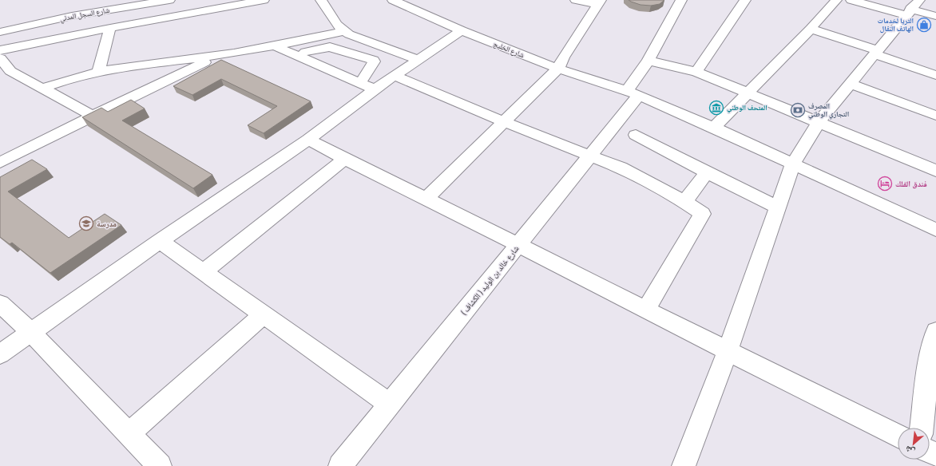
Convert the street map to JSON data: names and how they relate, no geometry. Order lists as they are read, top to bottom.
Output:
{
  "streets": {
    "street": ["شارع السجل المدني", "شارع الخليج", "شارع خالد بن الوليد ( الكشاف )"]
  },
  "crossings": [
    ["شارع الخليج", "شارع خالد بن الوليد ( الكشاف )"]
  ],
  "places": {
    "shop": ["الثريا لخدمات الهاتف النقال"],
    "museum": ["المتحف الوطني"],
    "bank": ["المصرف التجاري الوطني"],
    "hotel": ["فندق الفلك"],
    "school or university": ["مدرسة"]
  },
  "north": "bottom left"
}
